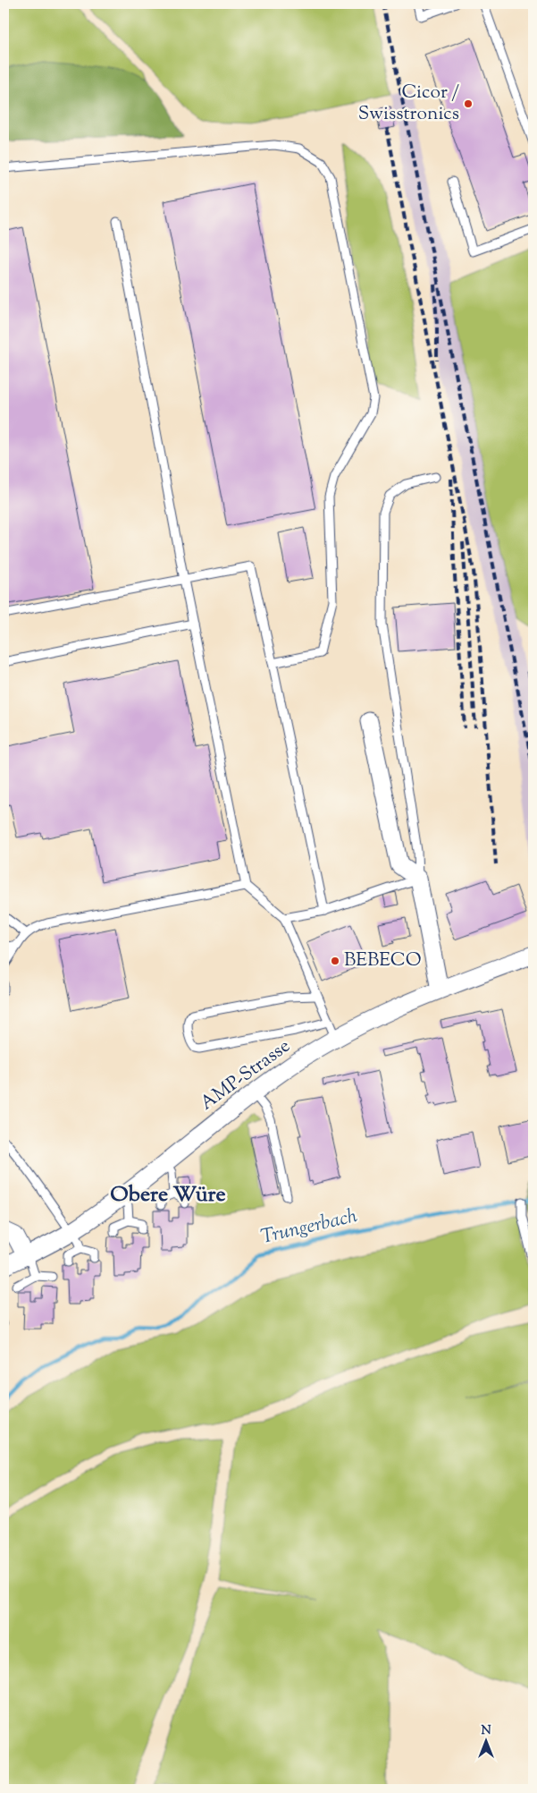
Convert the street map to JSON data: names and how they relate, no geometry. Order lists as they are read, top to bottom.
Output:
{
  "streets": {
    "street": ["AMP-Strasse"]
  },
  "districts": ["Obere Würe"],
  "water": ["Trungerbach"],
  "places": ["Cicor / Swisstronics", "BEBECO"],
  "north": "top"
}
